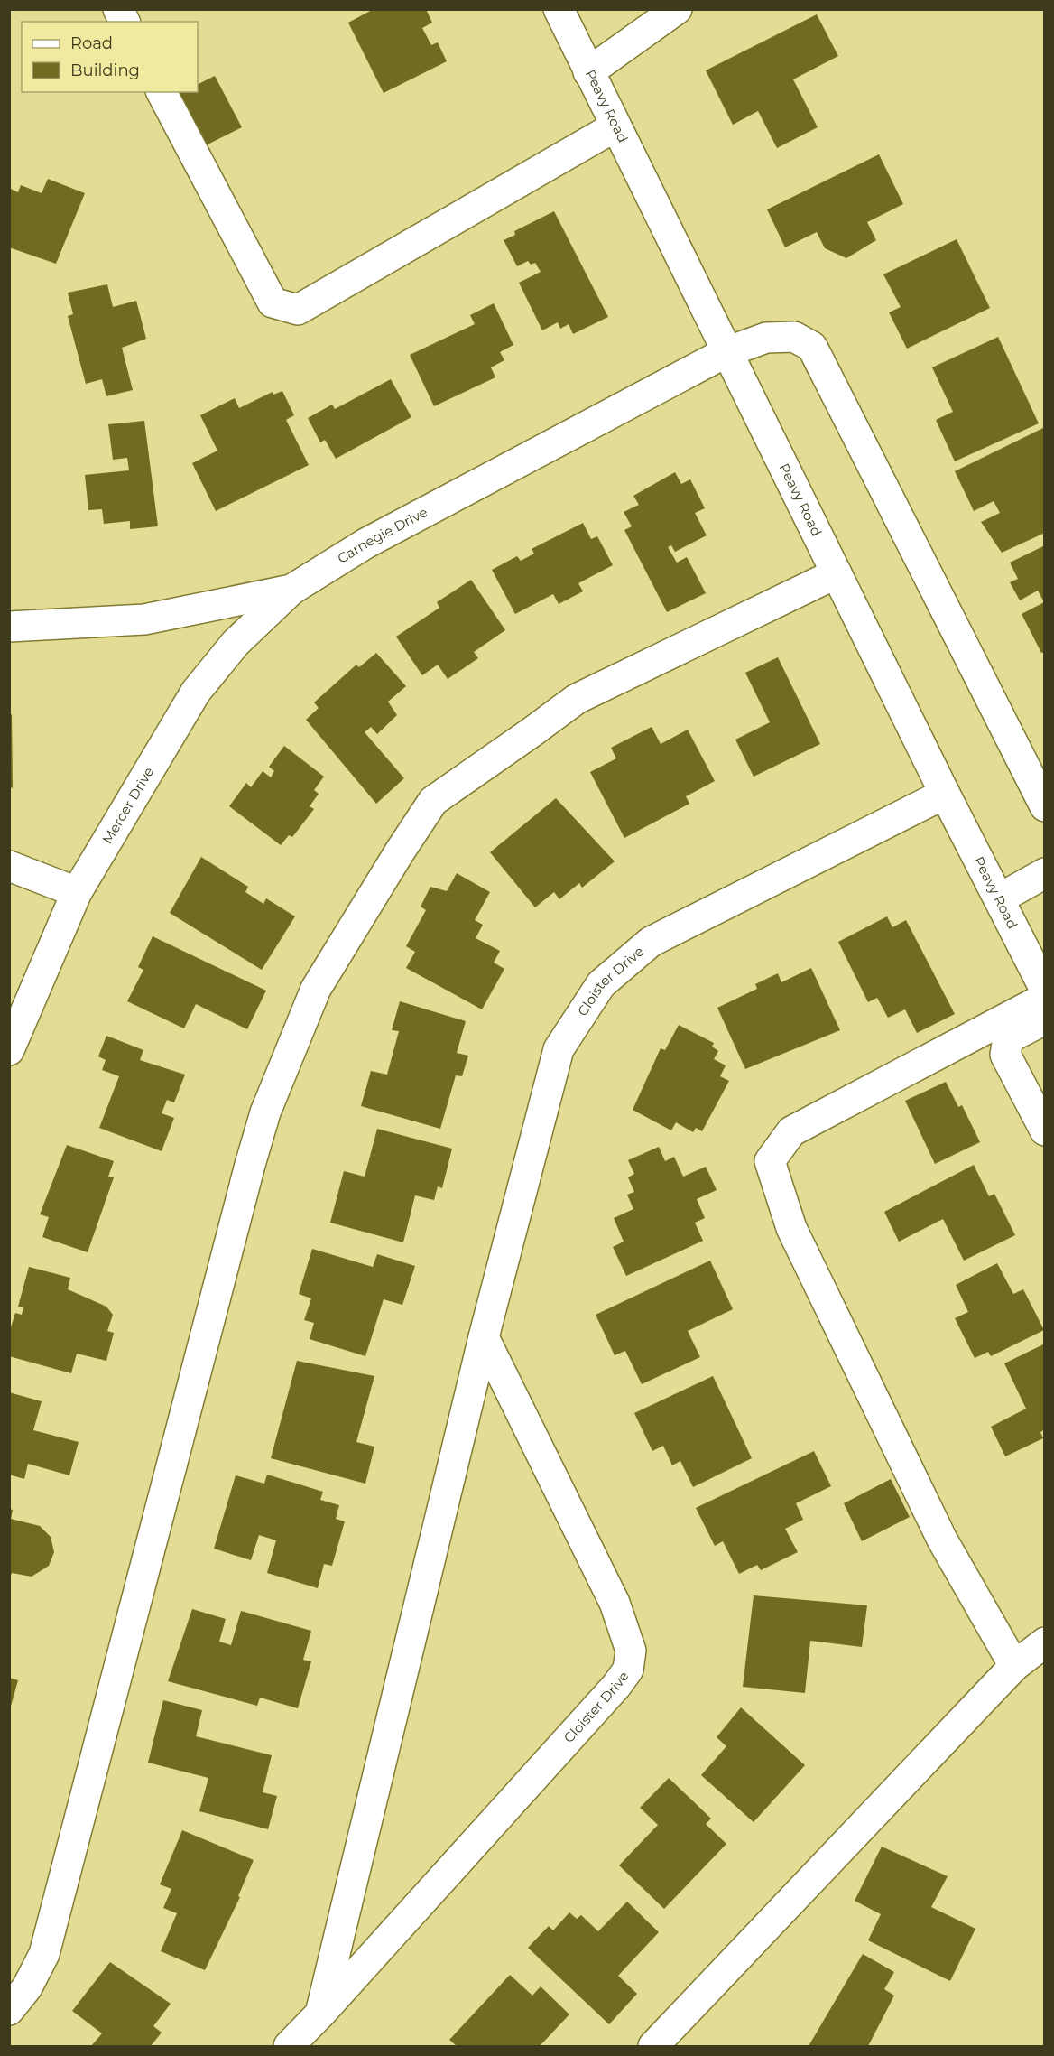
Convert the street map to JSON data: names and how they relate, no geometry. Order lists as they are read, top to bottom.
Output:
{
  "streets": {
    "street": [
      "Peavy Road",
      "Carnegie Drive",
      "Mercer Drive",
      "Cloister Drive"
    ]
  },
  "crossings": [
    ["Peavy Road", "Carnegie Drive"],
    ["Peavy Road", "Cloister Drive"],
    ["Carnegie Drive", "Mercer Drive"]
  ],
  "legend": ["Road", "Building"]
}
